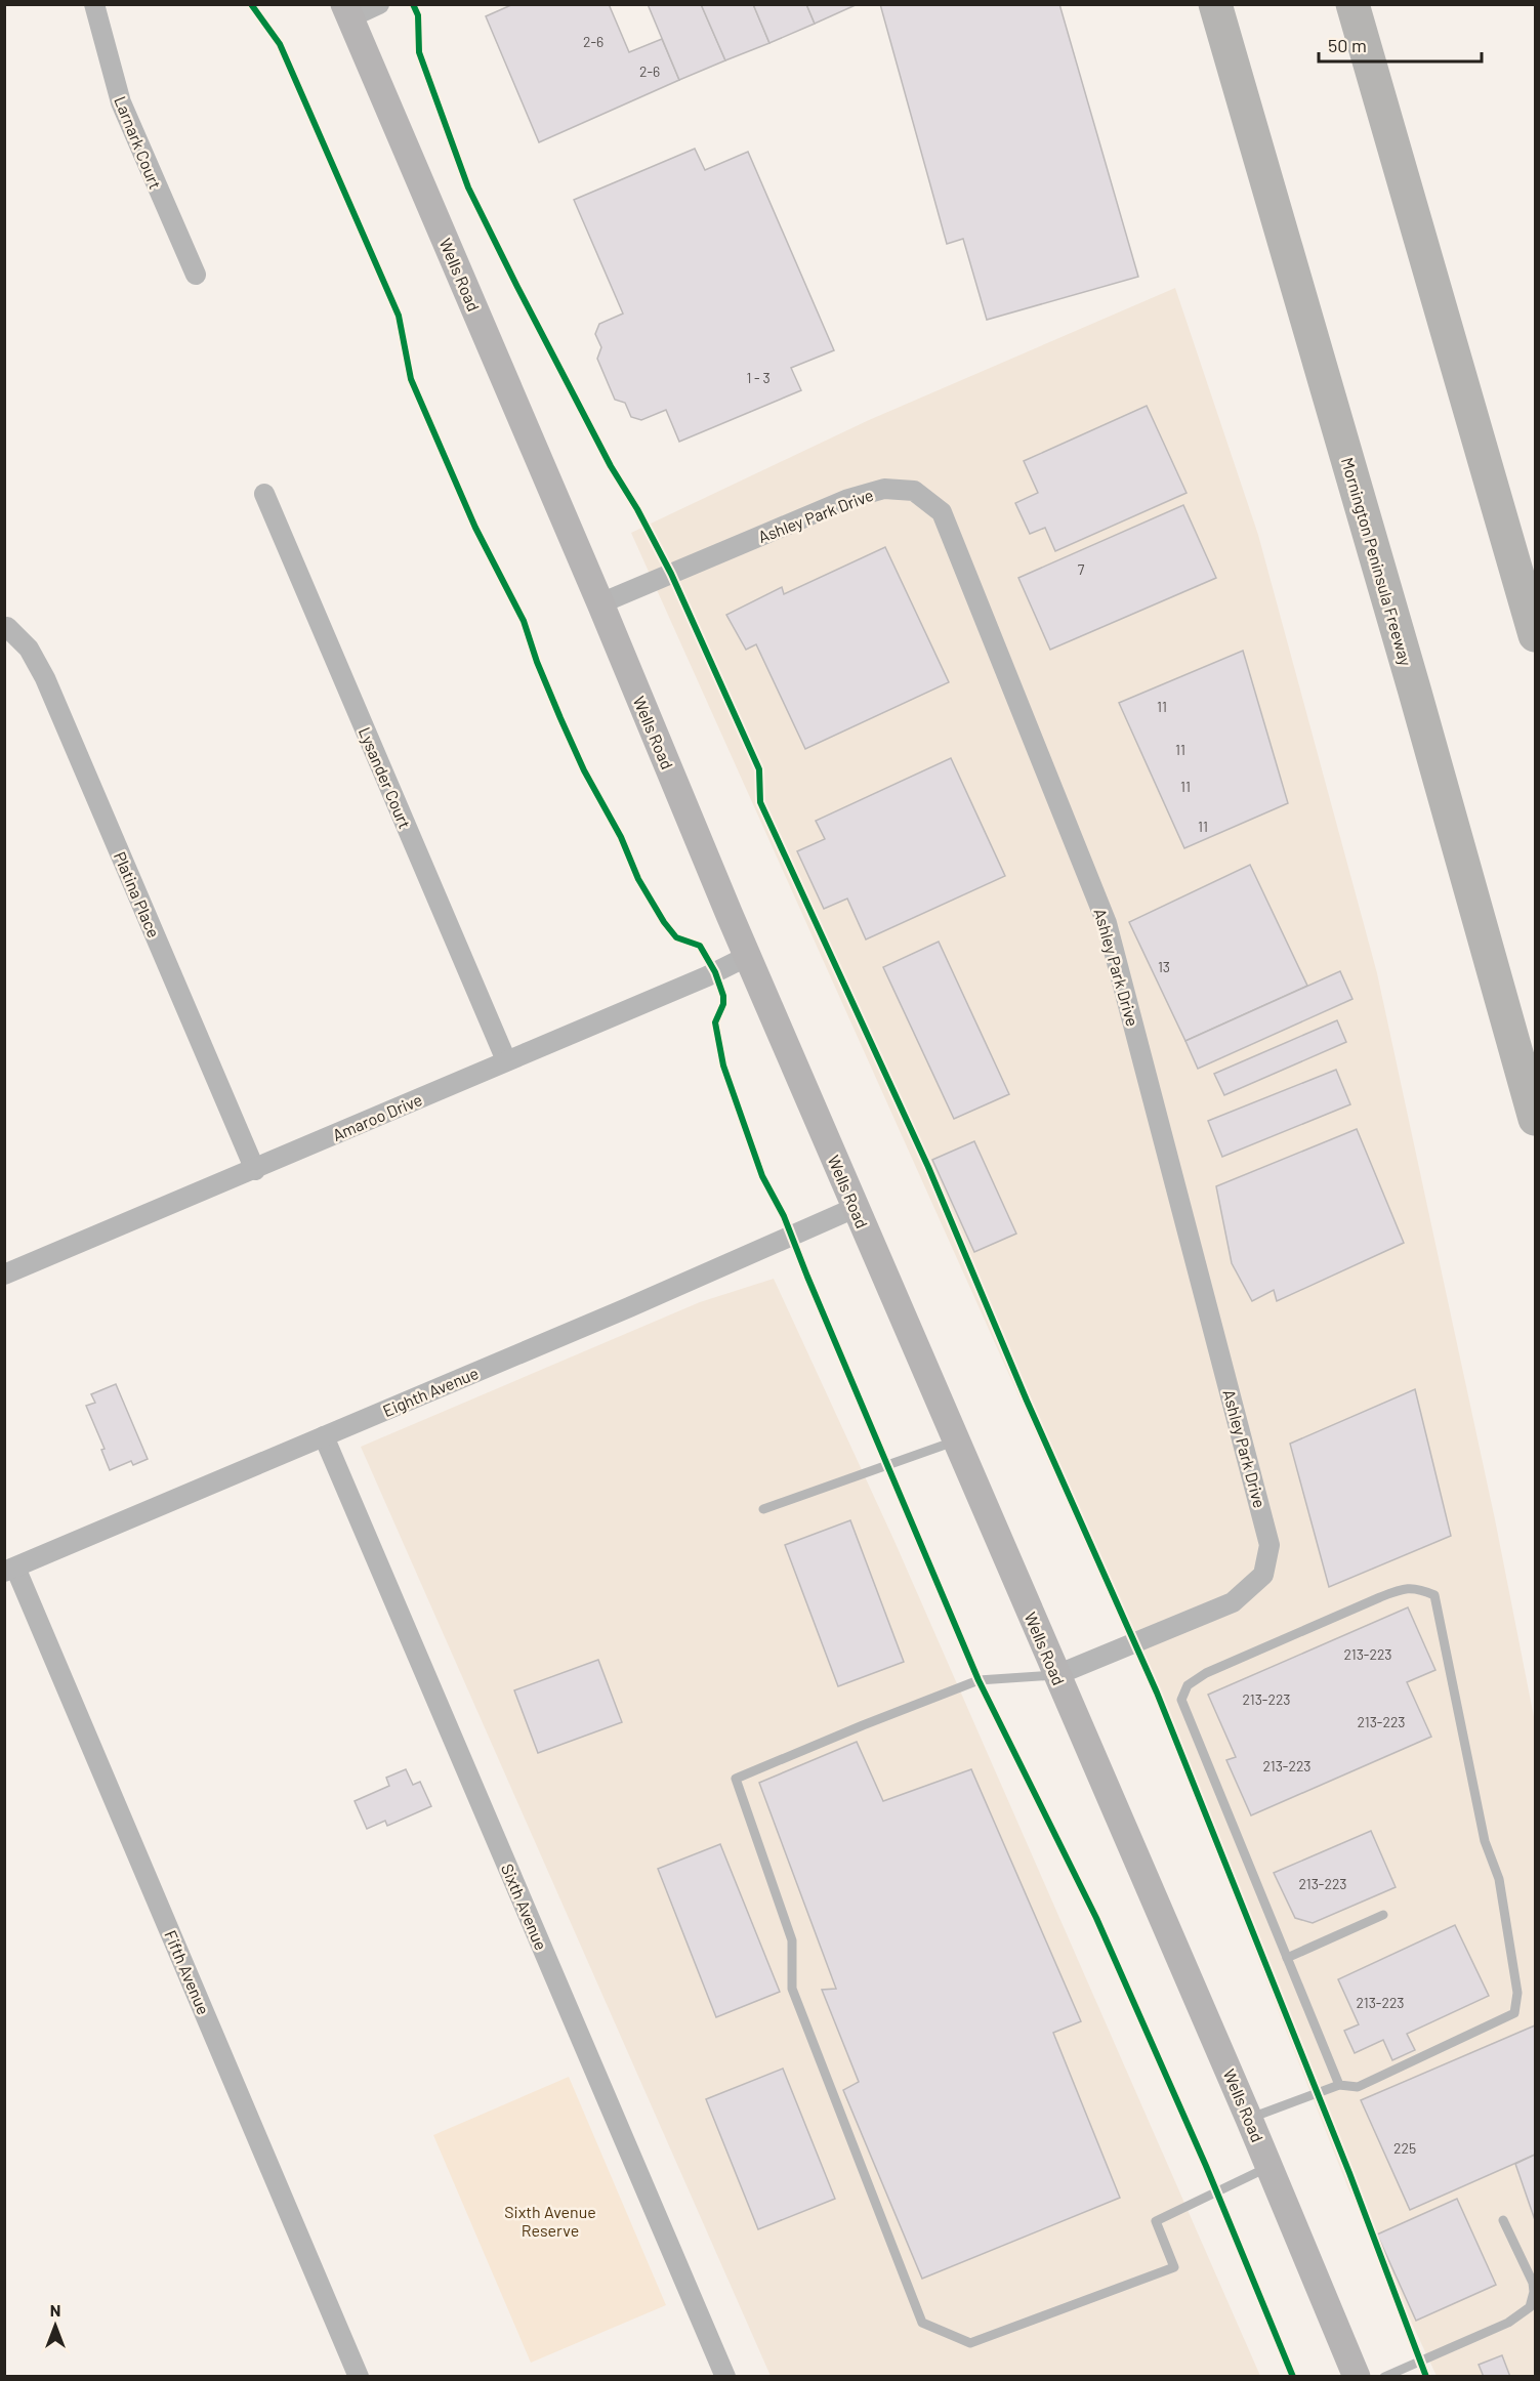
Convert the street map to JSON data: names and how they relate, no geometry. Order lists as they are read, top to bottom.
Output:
{
  "streets": {
    "highway": ["Mornington Peninsula Freeway"],
    "main road": ["Wells Road"],
    "street": [
      "Larnark Court",
      "Ashley Park Drive",
      "Lysander Court",
      "Platina Place",
      "Amaroo Drive",
      "Eighth Avenue",
      "Sixth Avenue",
      "Fifth Avenue"
    ]
  },
  "crossings": [
    ["Wells Road", "Ashley Park Drive"],
    ["Wells Road", "Amaroo Drive"],
    ["Wells Road", "Eighth Avenue"],
    ["Lysander Court", "Amaroo Drive"],
    ["Platina Place", "Amaroo Drive"],
    ["Eighth Avenue", "Sixth Avenue"],
    ["Eighth Avenue", "Fifth Avenue"]
  ],
  "parks": ["Sixth Avenue Reserve"],
  "house_numbers": [
    "2-6",
    "2-6",
    "1 - 3",
    "7",
    "11",
    "11",
    "11",
    "11",
    "13",
    "213-223",
    "213-223",
    "213-223",
    "213-223",
    "213-223",
    "213-223",
    "225"
  ],
  "scale_bar": "50 m",
  "north": "top"
}
